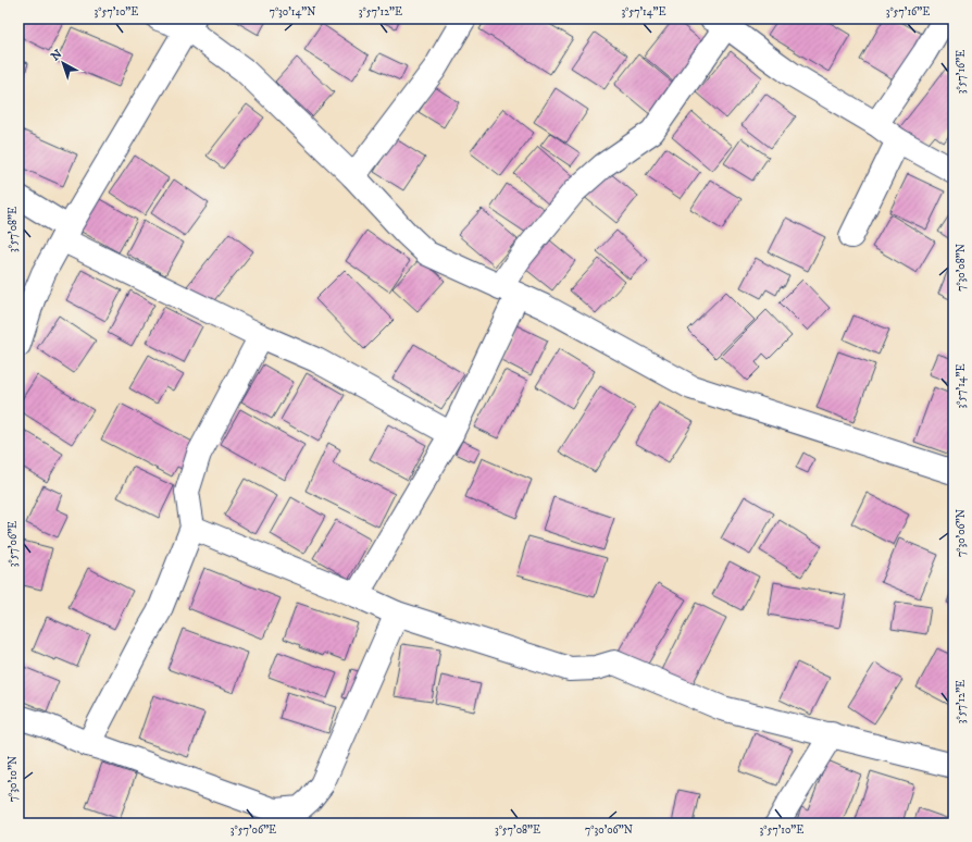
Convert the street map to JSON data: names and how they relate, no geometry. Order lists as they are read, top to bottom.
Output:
{
  "north": "top left",
  "coordinates": [
    "3°57'10\"E",
    "7°30'14\"N",
    "3°57'12\"E",
    "3°57'14\"E",
    "3°57'16\"E",
    "3°57'08\"E",
    "7°30'08\"N",
    "7°30'06\"N",
    "3°57'06\"E",
    "7°30'10\"N"
  ]
}
